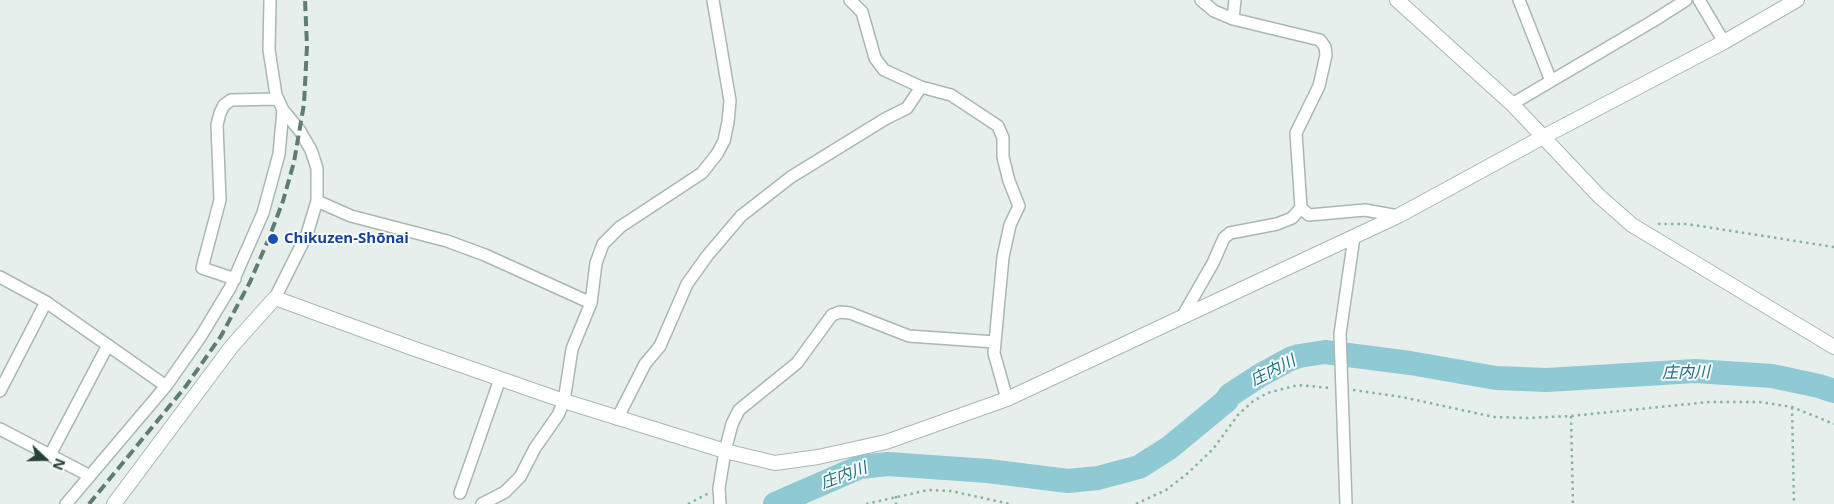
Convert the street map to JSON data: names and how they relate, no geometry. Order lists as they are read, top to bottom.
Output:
{
  "water": ["庄内川"],
  "places": ["Chikuzen-Shōnai"],
  "north": "right"
}
